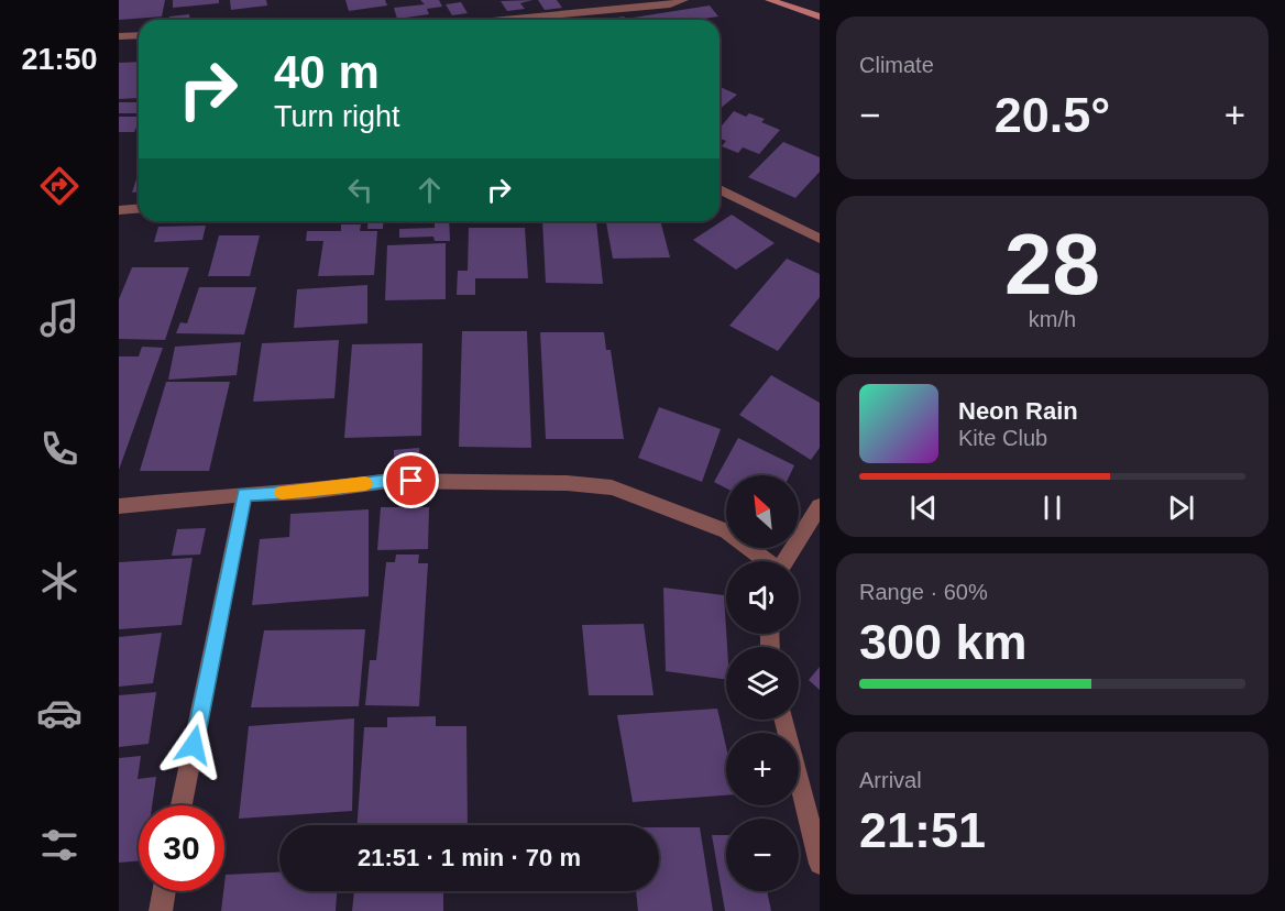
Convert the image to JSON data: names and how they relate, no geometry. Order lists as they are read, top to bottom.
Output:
{
  "north": "top left",
  "page": {
    "tabs": "21:50",
    "tile": [
      "Climate",
      ["28", "km/h"],
      ["Range · 60%", "300 km"],
      ["Arrival", "21:51"]
    ],
    "turn": ["40 m", "Turn right"],
    "heat": ["−", "20.5°", "+"],
    "song": ["Neon Rain", "Kite Club"],
    "map_buttons": ["+", "−"],
    "limit": "30",
    "trip": "21:51 · 1 min · 70 m"
  }
}
